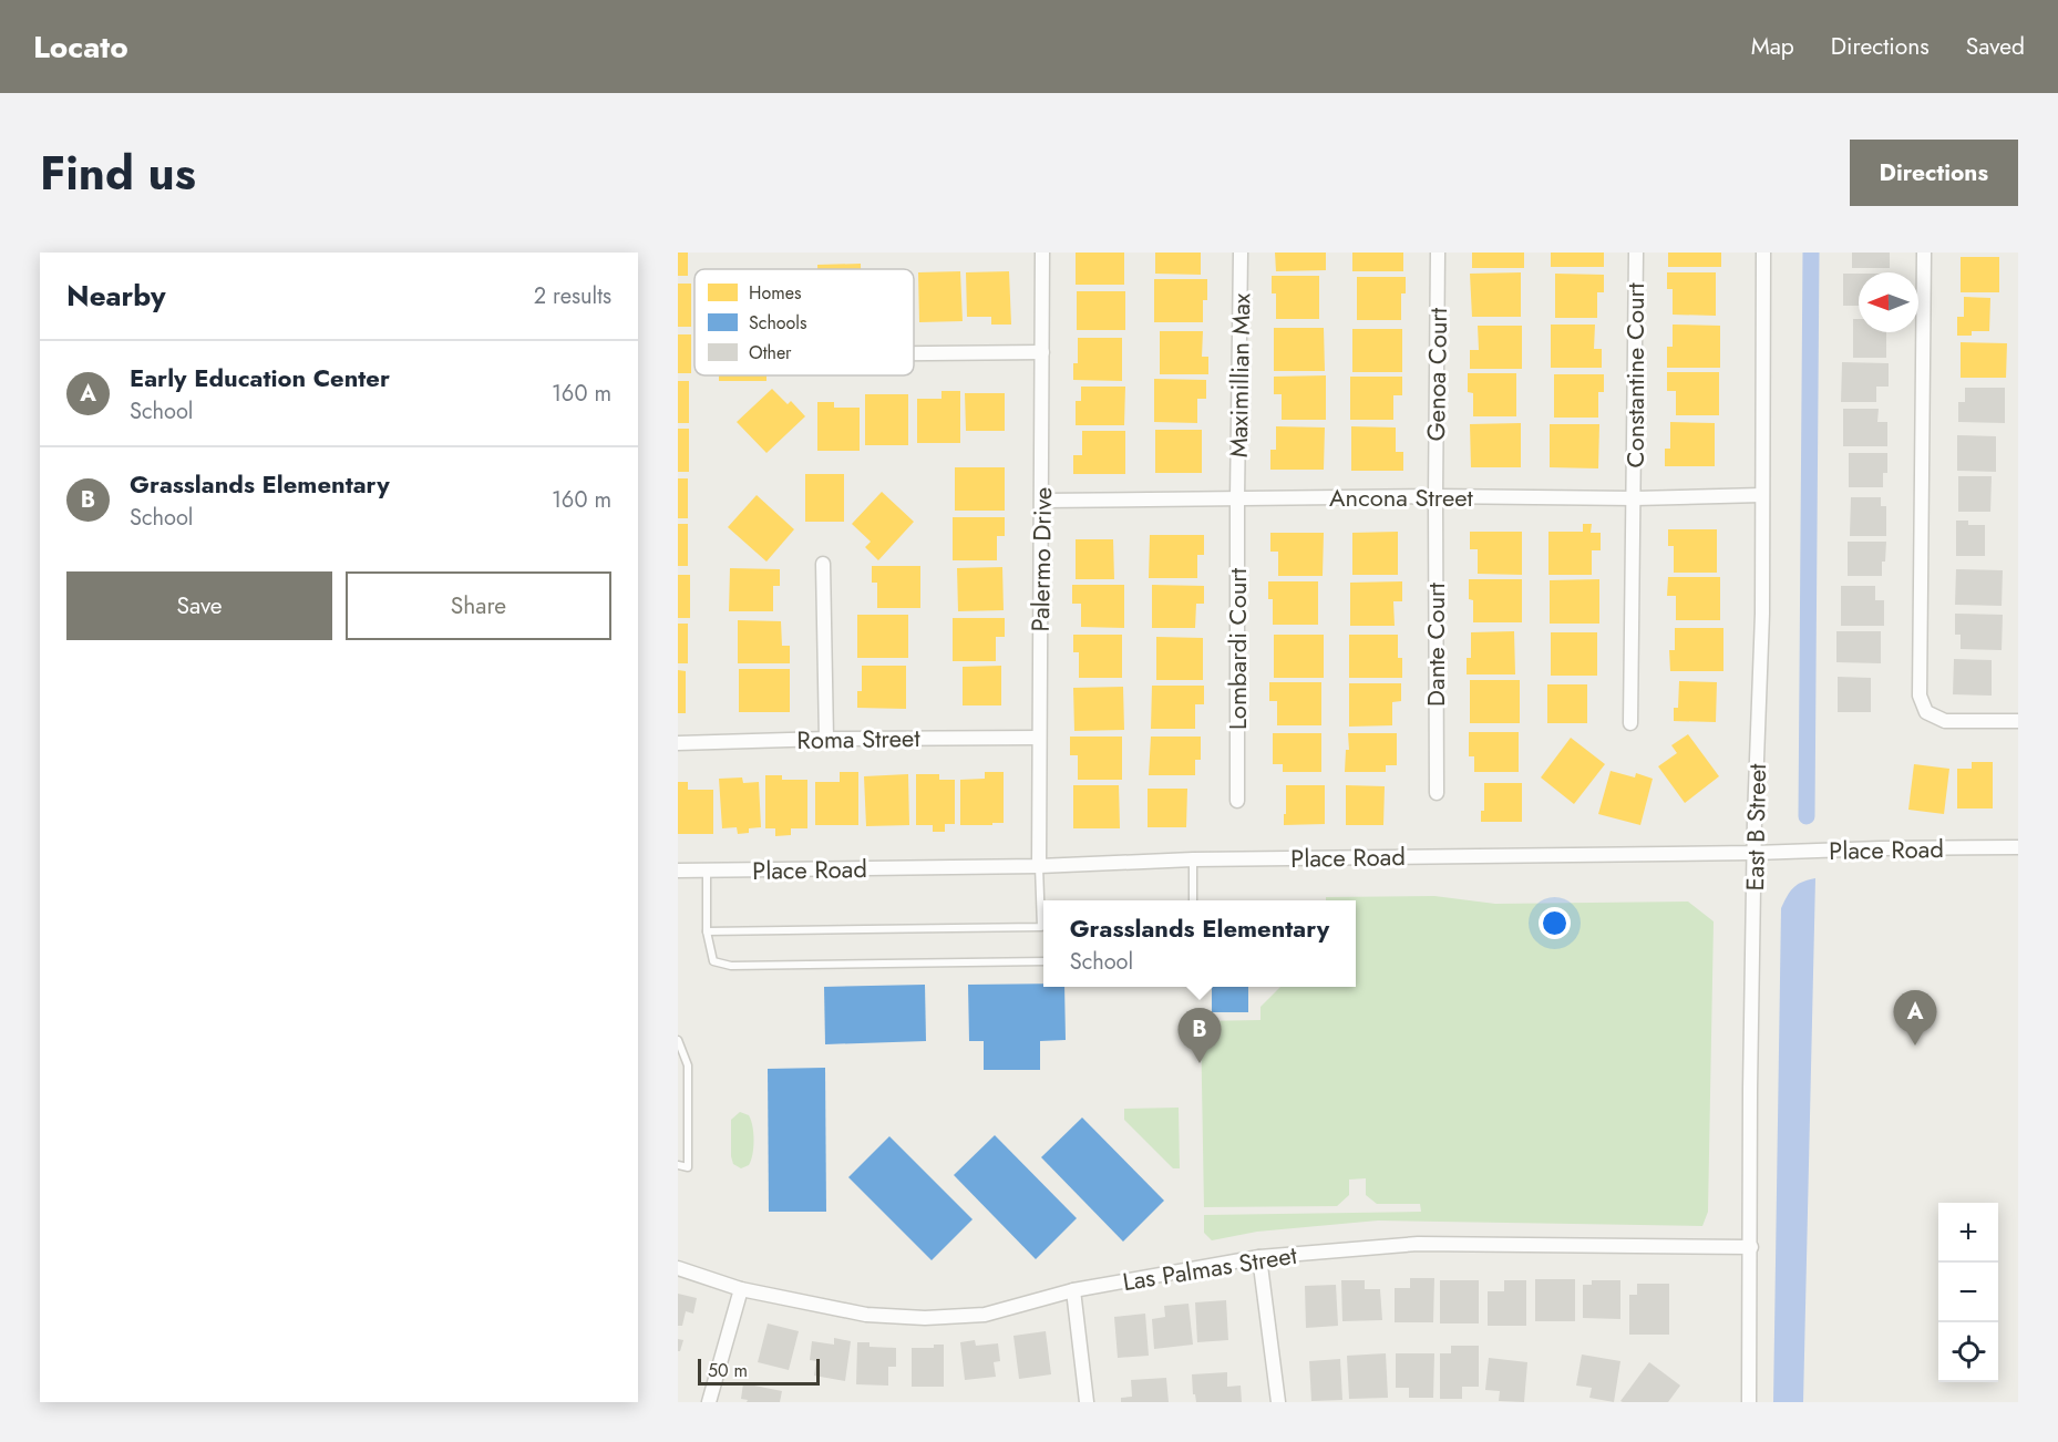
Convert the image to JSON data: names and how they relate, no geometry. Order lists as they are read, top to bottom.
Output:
{
  "streets": {
    "street": [
      "Genoa Court",
      "Maximillian Max",
      "Constantine Court",
      "Ancona Street",
      "Palermo Drive",
      "Dante Court",
      "Lombardi Court",
      "Roma Street",
      "East B Street",
      "Place Road",
      "Las Palmas Street"
    ]
  },
  "crossings": [
    ["Genoa Court", "Ancona Street"],
    ["Genoa Court", "Dante Court"],
    ["Maximillian Max", "Ancona Street"],
    ["Maximillian Max", "Lombardi Court"],
    ["Constantine Court", "Ancona Street"],
    ["Ancona Street", "Palermo Drive"],
    ["Ancona Street", "Dante Court"],
    ["Ancona Street", "Lombardi Court"],
    ["Ancona Street", "East B Street"],
    ["Palermo Drive", "Roma Street"],
    ["Palermo Drive", "Place Road"],
    ["East B Street", "Place Road"],
    ["East B Street", "Las Palmas Street"]
  ],
  "legend": ["Homes", "Schools", "Other"],
  "scale_bar": "50 m",
  "north": "left",
  "page": {
    "header": "Locato",
    "nav": ["Map", "Directions", "Saved"],
    "title": "Find us",
    "buttons": [
      "Directions",
      ["Save", "Share"]
    ],
    "heading": ["Nearby", "2 results"],
    "list": [
      {
        "mark": "A",
        "name": "Early Education Center",
        "note": "School",
        "value": "160 m"
      },
      {
        "mark": "B",
        "name": "Grasslands Elementary",
        "note": "School",
        "value": "160 m"
      }
    ],
    "popup": ["Grasslands Elementary", "School"],
    "pins": ["A", "B"],
    "map_buttons": ["+", "−"],
    "scale": "50 m"
  }
}
